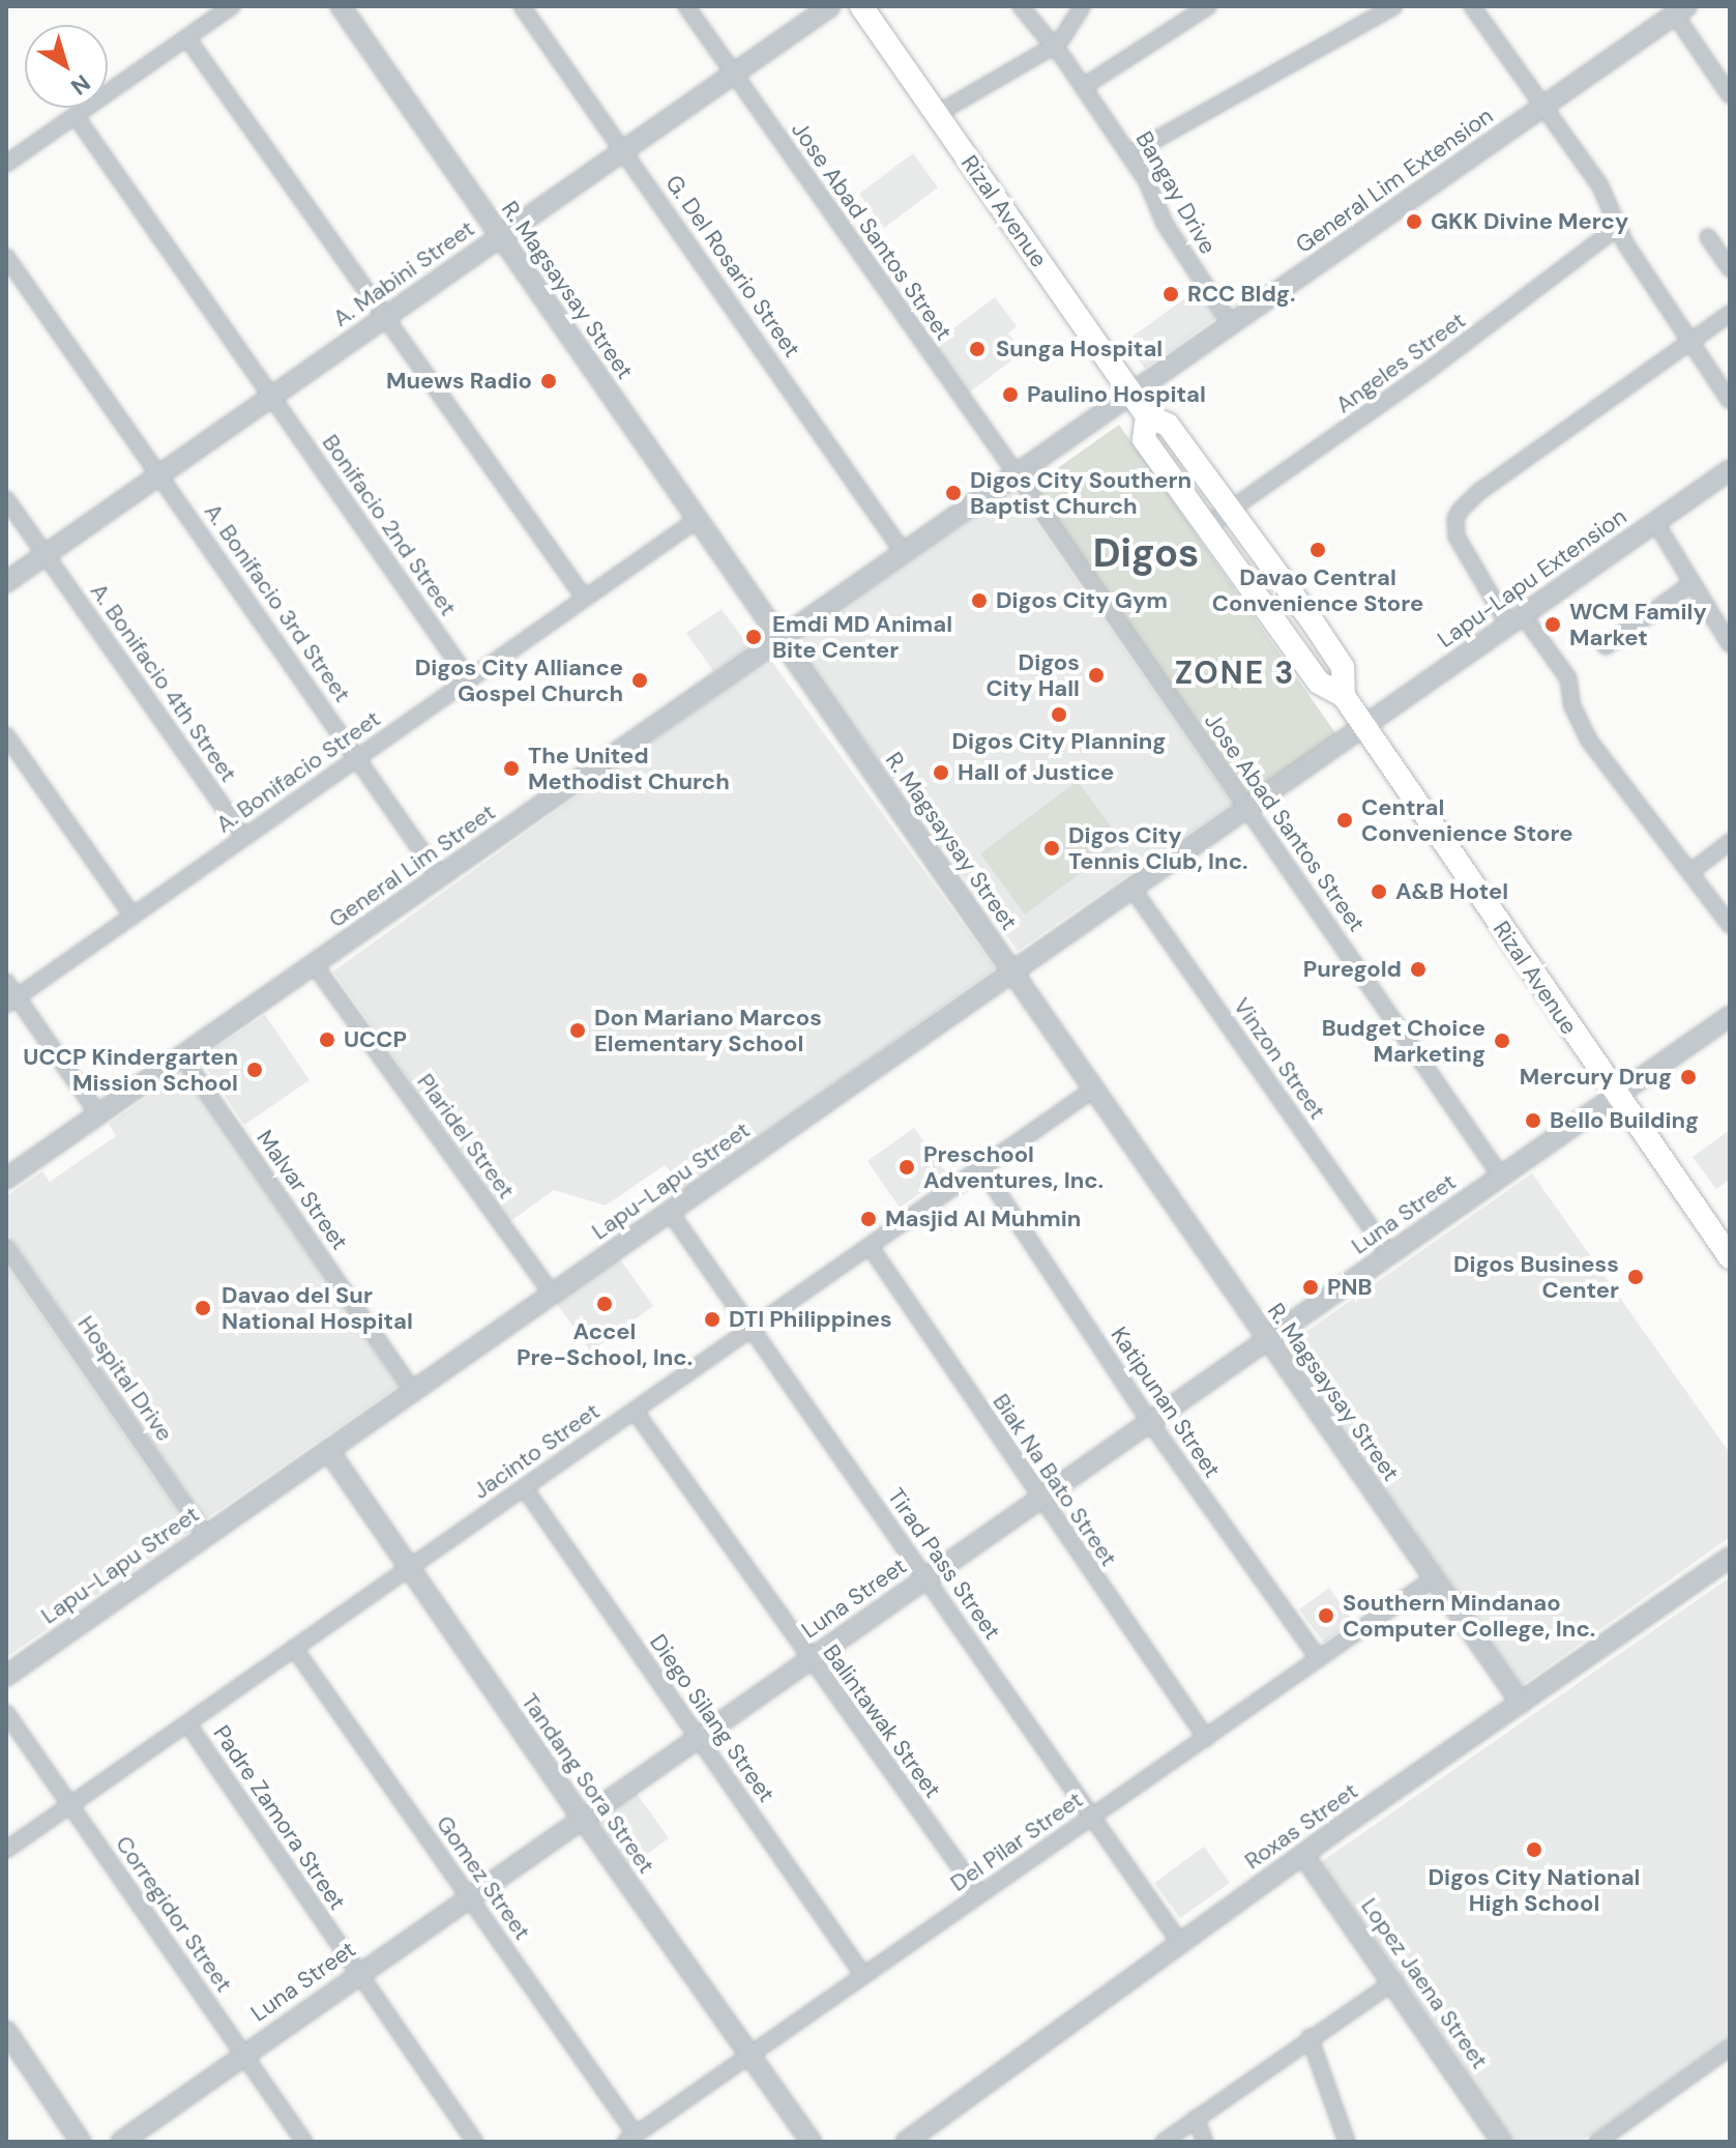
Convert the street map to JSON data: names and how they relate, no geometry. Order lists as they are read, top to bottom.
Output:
{
  "streets": {
    "main road": ["Rizal Avenue"],
    "street": [
      "General Lim Extension",
      "Bangay Drive",
      "Jose Abad Santos Street",
      "G. Del Rosario Street",
      "A. Mabini Street",
      "R. Magsaysay Street",
      "Angeles Street",
      "Bonifacio 2nd Street",
      "Lapu-Lapu Extension",
      "A. Bonifacio 3rd Street",
      "A. Bonifacio 4th Street",
      "A. Bonifacio Street",
      "General Lim Street",
      "Vinzon Street",
      "Plaridel Street",
      "Lapu-Lapu Street",
      "Malvar Street",
      "Luna Street",
      "Hospital Drive",
      "Katipunan Street",
      "Jacinto Street",
      "Biak Na Bato Street",
      "Tirad Pass Street",
      "Diego Silang Street",
      "Balintawak Street",
      "Tandang Sora Street",
      "Padre Zamora Street",
      "Roxas Street",
      "Del Pilar Street",
      "Gomez Street",
      "Corregidor Street",
      "Lopez Jaena Street"
    ]
  },
  "crossings": [
    ["General Lim Extension", "Bangay Drive"],
    ["General Lim Extension", "Rizal Avenue"],
    ["General Lim Extension", "General Lim Street"],
    ["Rizal Avenue", "Angeles Street"],
    ["Rizal Avenue", "Lapu-Lapu Extension"],
    ["Rizal Avenue", "General Lim Street"],
    ["Rizal Avenue", "Lapu-Lapu Street"],
    ["Rizal Avenue", "Luna Street"],
    ["Jose Abad Santos Street", "A. Mabini Street"],
    ["Jose Abad Santos Street", "General Lim Street"],
    ["Jose Abad Santos Street", "Lapu-Lapu Street"],
    ["Jose Abad Santos Street", "Luna Street"],
    ["G. Del Rosario Street", "A. Mabini Street"],
    ["G. Del Rosario Street", "General Lim Street"],
    ["A. Mabini Street", "R. Magsaysay Street"],
    ["A. Mabini Street", "Bonifacio 2nd Street"],
    ["A. Mabini Street", "A. Bonifacio 3rd Street"],
    ["A. Mabini Street", "A. Bonifacio 4th Street"],
    ["R. Magsaysay Street", "A. Bonifacio Street"],
    ["R. Magsaysay Street", "General Lim Street"],
    ["R. Magsaysay Street", "Lapu-Lapu Street"],
    ["R. Magsaysay Street", "Luna Street"],
    ["R. Magsaysay Street", "Jacinto Street"],
    ["R. Magsaysay Street", "Roxas Street"],
    ["R. Magsaysay Street", "Del Pilar Street"],
    ["Bonifacio 2nd Street", "A. Bonifacio Street"],
    ["Lapu-Lapu Extension", "Lapu-Lapu Street"],
    ["A. Bonifacio 3rd Street", "A. Bonifacio Street"],
    ["A. Bonifacio 3rd Street", "General Lim Street"],
    ["A. Bonifacio 4th Street", "A. Bonifacio Street"],
    ["General Lim Street", "Plaridel Street"],
    ["General Lim Street", "Malvar Street"],
    ["Vinzon Street", "Lapu-Lapu Street"],
    ["Vinzon Street", "Luna Street"],
    ["Plaridel Street", "Lapu-Lapu Street"],
    ["Lapu-Lapu Street", "Malvar Street"],
    ["Lapu-Lapu Street", "Hospital Drive"],
    ["Lapu-Lapu Street", "Tirad Pass Street"],
    ["Lapu-Lapu Street", "Tandang Sora Street"],
    ["Luna Street", "Katipunan Street"],
    ["Luna Street", "Biak Na Bato Street"],
    ["Luna Street", "Tirad Pass Street"],
    ["Luna Street", "Diego Silang Street"],
    ["Luna Street", "Balintawak Street"],
    ["Luna Street", "Tandang Sora Street"],
    ["Luna Street", "Padre Zamora Street"],
    ["Luna Street", "Gomez Street"],
    ["Luna Street", "Corregidor Street"],
    ["Katipunan Street", "Jacinto Street"],
    ["Katipunan Street", "Del Pilar Street"],
    ["Jacinto Street", "Biak Na Bato Street"],
    ["Jacinto Street", "Tirad Pass Street"],
    ["Jacinto Street", "Diego Silang Street"],
    ["Jacinto Street", "Balintawak Street"],
    ["Jacinto Street", "Tandang Sora Street"],
    ["Jacinto Street", "Padre Zamora Street"],
    ["Jacinto Street", "Gomez Street"],
    ["Jacinto Street", "Corregidor Street"],
    ["Biak Na Bato Street", "Del Pilar Street"],
    ["Tirad Pass Street", "Roxas Street"],
    ["Tirad Pass Street", "Del Pilar Street"],
    ["Diego Silang Street", "Del Pilar Street"],
    ["Balintawak Street", "Del Pilar Street"],
    ["Tandang Sora Street", "Del Pilar Street"],
    ["Roxas Street", "Lopez Jaena Street"],
    ["Del Pilar Street", "Gomez Street"]
  ],
  "districts": ["Digos", "ZONE 3"],
  "places": [
    "GKK Divine Mercy",
    "RCC Bldg.",
    "Sunga Hospital",
    "Muews Radio",
    "Paulino Hospital",
    "Digos City Southern Baptist Church",
    "Davao Central Convenience Store",
    "Digos City Gym",
    "WCM Family Market",
    "Emdi MD Animal Bite Center",
    "Digos City Hall",
    "Digos City Alliance Gospel Church",
    "Digos City Planning",
    "The United Methodist Church",
    "Hall of Justice",
    "Central Convenience Store",
    "Digos City Tennis Club, Inc.",
    "A&B Hotel",
    "Puregold",
    "Don Mariano Marcos Elementary School",
    "UCCP",
    "Budget Choice Marketing",
    "UCCP Kindergarten Mission School",
    "Mercury Drug",
    "Bello Building",
    "Preschool Adventures, Inc.",
    "Masjid Al Muhmin",
    "Digos Business Center",
    "PNB",
    "Accel Pre-School, Inc.",
    "Davao del Sur National Hospital",
    "DTI Philippines",
    "Southern Mindanao Computer College, Inc.",
    "Digos City National High School"
  ],
  "north": "bottom right"
}
